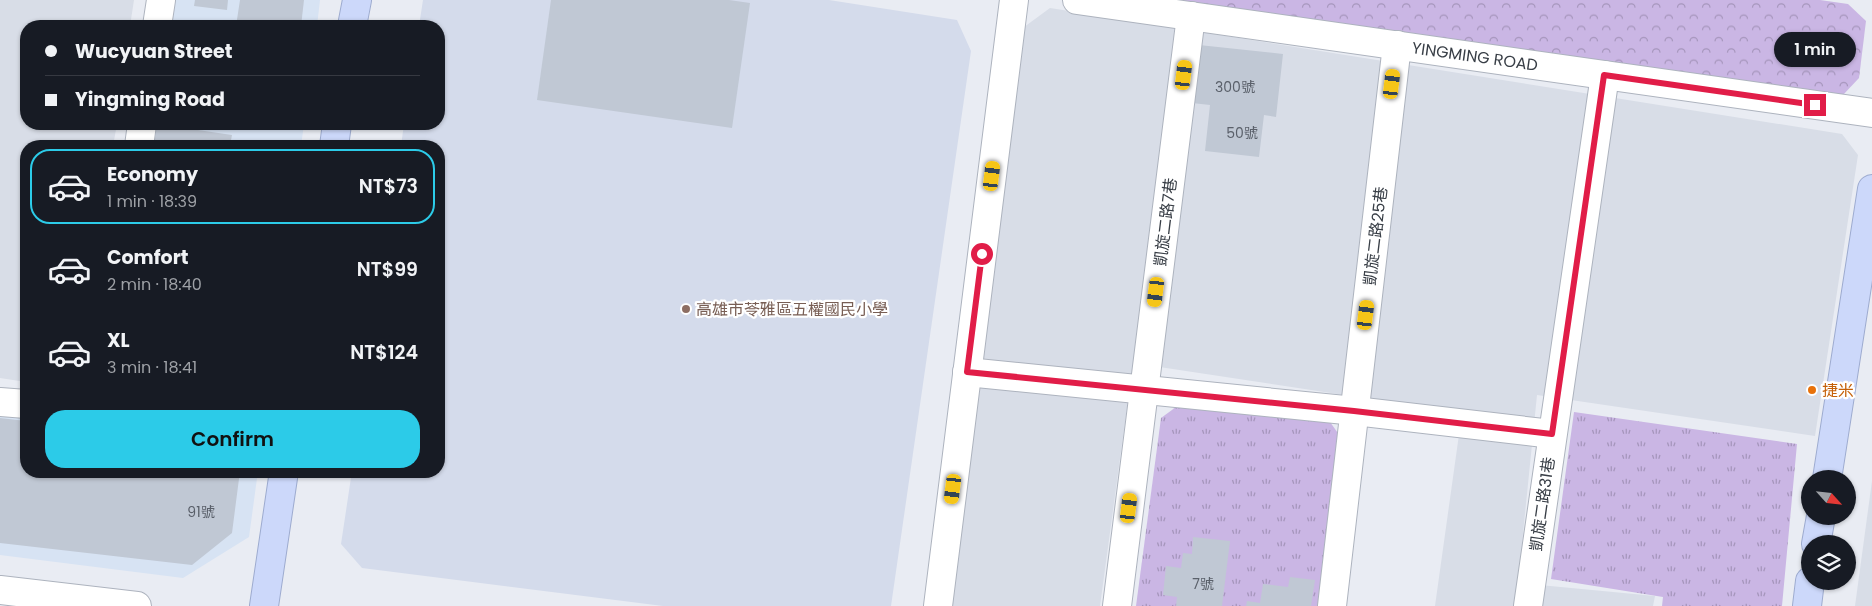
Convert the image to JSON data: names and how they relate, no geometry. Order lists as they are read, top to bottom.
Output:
{
  "streets": {
    "street": [
      "YINGMING ROAD",
      "凱旋二路7巷",
      "凱旋二路25巷",
      "凱旋二路31巷"
    ]
  },
  "crossings": [
    ["YINGMING ROAD", "凱旋二路7巷"],
    ["YINGMING ROAD", "凱旋二路25巷"],
    ["YINGMING ROAD", "凱旋二路31巷"]
  ],
  "places": ["高雄市苓雅區五權國民小學", "捷米"],
  "house_numbers": [
    "300號",
    "50號",
    "91號",
    "7號"
  ],
  "north": "bottom right",
  "page": {
    "banner": ["Wucyuan Street", "Yingming Road"],
    "bubble": "1 min",
    "list": [
      {
        "name": "Economy",
        "note": "1 min · 18:39",
        "value": "NT$73"
      },
      {
        "name": "Comfort",
        "note": "2 min · 18:40",
        "value": "NT$99"
      },
      {
        "name": "XL",
        "note": "3 min · 18:41",
        "value": "NT$124"
      }
    ],
    "buttons": "Confirm"
  }
}
